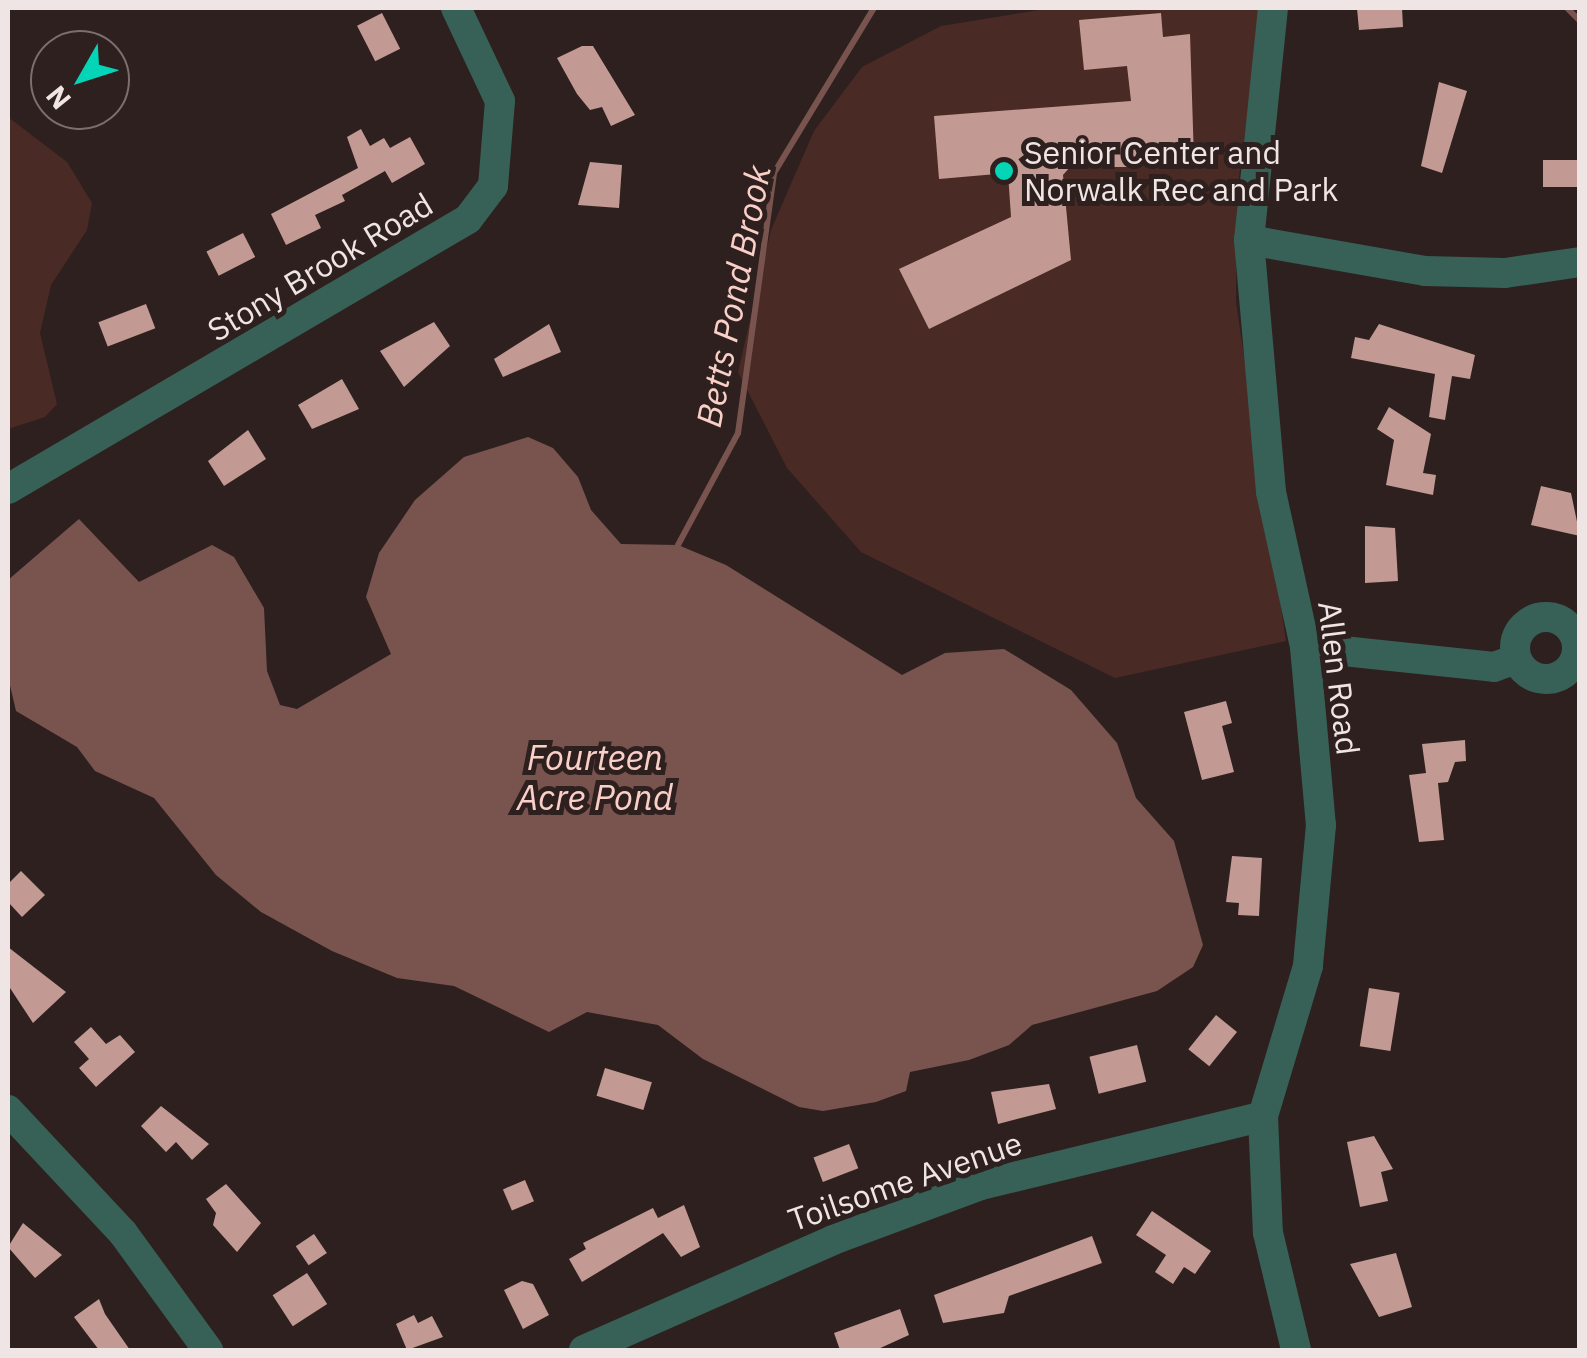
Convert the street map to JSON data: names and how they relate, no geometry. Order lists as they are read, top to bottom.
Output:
{
  "streets": {
    "street": ["Stony Brook Road", "Allen Road", "Toilsome Avenue"]
  },
  "crossings": [
    ["Allen Road", "Toilsome Avenue"]
  ],
  "water": ["Betts Pond Brook", "Fourteen Acre Pond"],
  "places": ["Senior Center and Norwalk Rec and Park"],
  "north": "bottom left"
}
